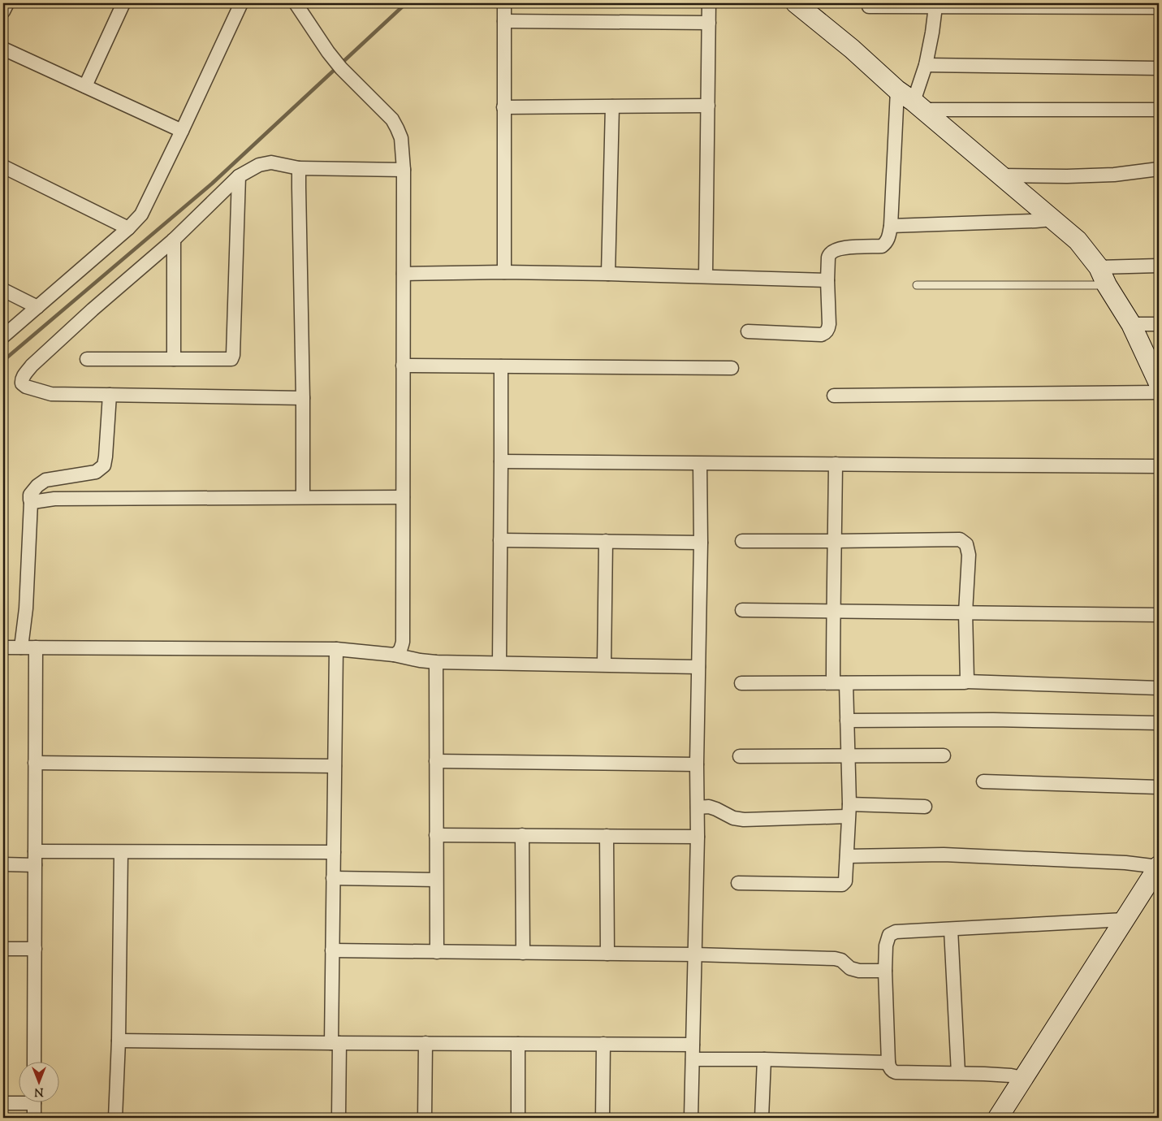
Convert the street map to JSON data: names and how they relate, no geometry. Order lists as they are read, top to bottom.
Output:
{
  "north": "bottom"
}
